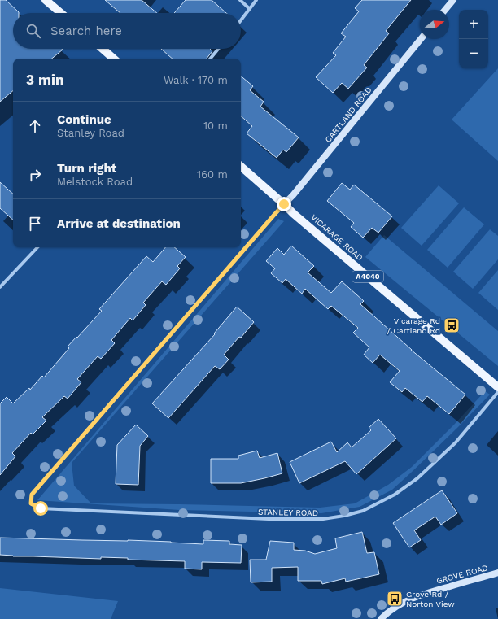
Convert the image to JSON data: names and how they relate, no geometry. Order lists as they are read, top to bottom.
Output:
{
  "streets": {
    "main road": ["VICARAGE ROAD", "A4040"],
    "street": ["CARTLAND ROAD", "STANLEY ROAD", "GROVE ROAD"]
  },
  "crossings": [
    ["CARTLAND ROAD", "VICARAGE ROAD"],
    ["CARTLAND ROAD", "STANLEY ROAD"],
    ["VICARAGE ROAD", "STANLEY ROAD"]
  ],
  "places": {
    "bus stop": ["Vicarage Rd / Cartland Rd", "Grove Rd / Norton View"]
  },
  "north": "right",
  "page": {
    "map_buttons": ["+", "−"],
    "search": "Search here",
    "heading": ["3 min", "Walk · 170 m"],
    "list": [
      ["Continue", "Stanley Road", "10 m"],
      ["Turn right", "Melstock Road", "160 m"],
      "Arrive at destination"
    ]
  }
}
